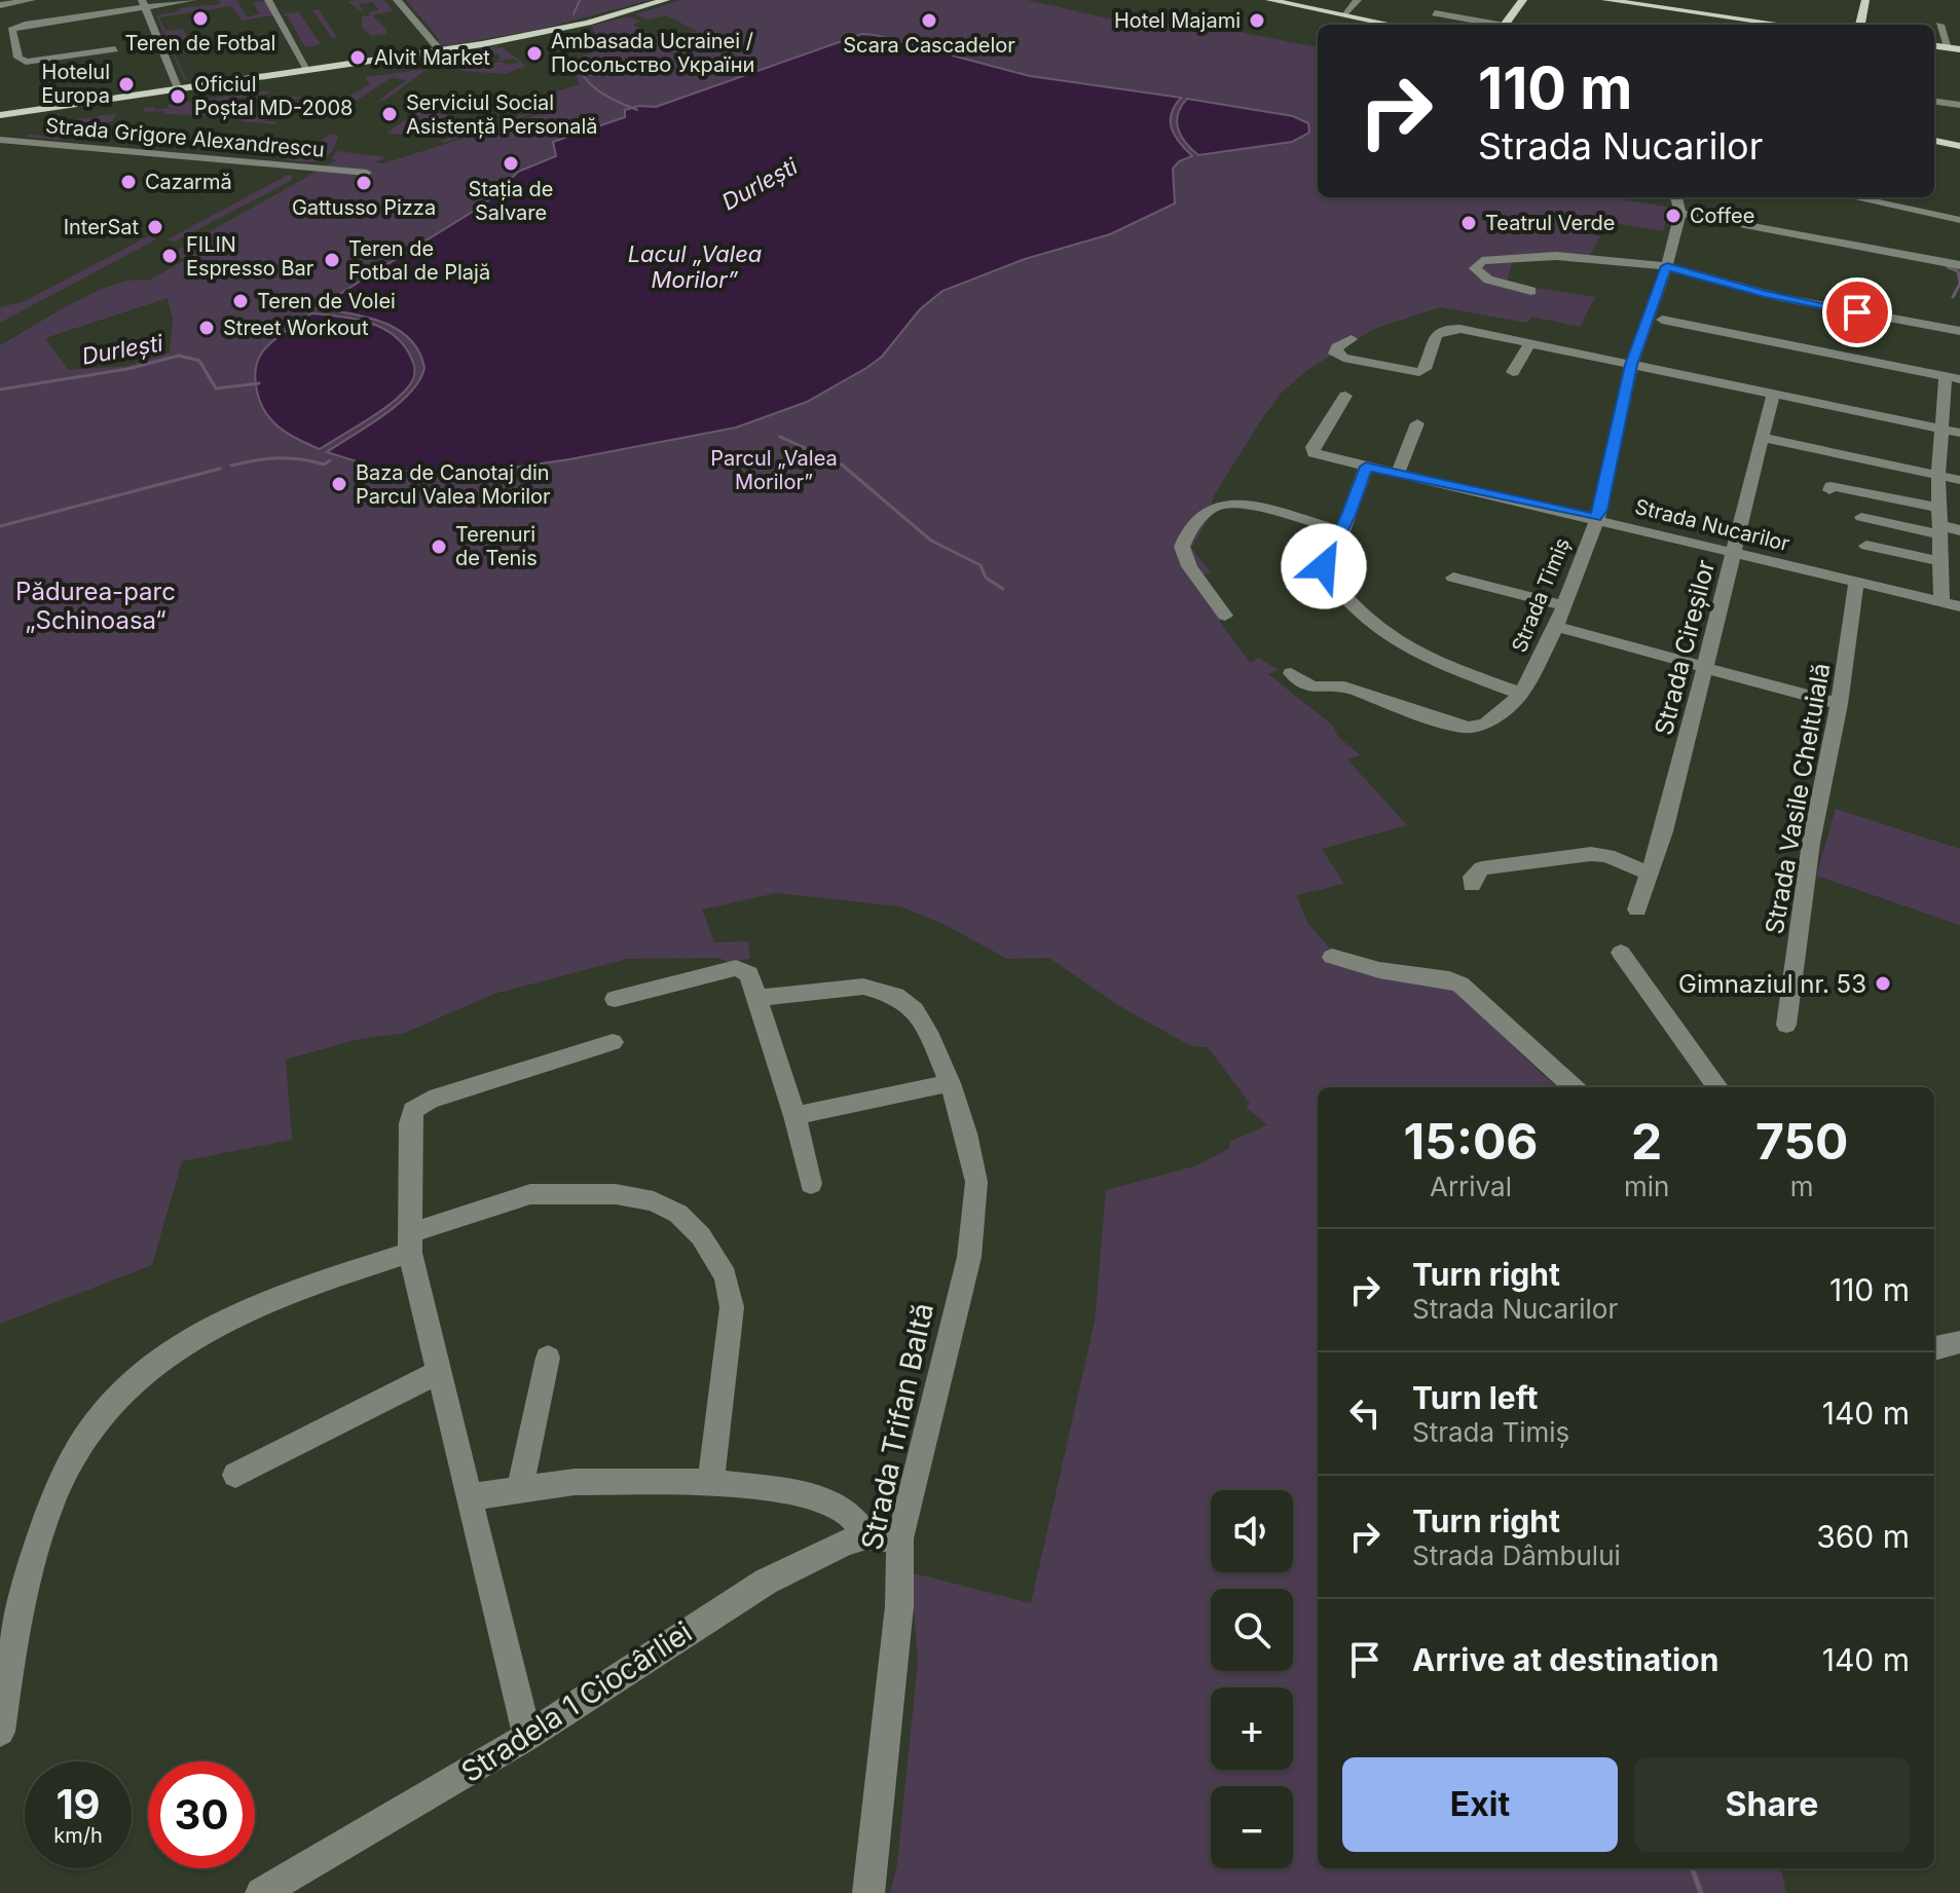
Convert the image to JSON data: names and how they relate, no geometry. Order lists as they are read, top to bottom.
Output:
{
  "streets": {
    "street": [
      "Strada Grigore Alexandrescu",
      "Strada Nucarilor",
      "Strada Timiș",
      "Strada Cireșilor",
      "Strada Vasile Cheltuială",
      "Strada Trifan Baltă",
      "Stradela 1 Ciocârliei"
    ]
  },
  "crossings": [
    ["Strada Nucarilor", "Strada Timiș"],
    ["Strada Nucarilor", "Strada Cireșilor"],
    ["Strada Nucarilor", "Strada Vasile Cheltuială"],
    ["Strada Trifan Baltă", "Stradela 1 Ciocârliei"]
  ],
  "water": ["Durlești", "Lacul „Valea Morilor”"],
  "parks": ["Parcul „Valea Morilor”", "Pădurea-parc „Schinoasa“"],
  "places": [
    "Teren de Fotbal",
    "Scara Cascadelor",
    "Hotel Majami",
    "Ambasada Ucrainei / Посольство України",
    "Alvit Market",
    "Hotelul Europa",
    "Oficiul Poștal MD-2008",
    "Serviciul Social Asistență Personală",
    "Stația de Salvare",
    "Cazarmă",
    "Gattusso Pizza",
    "Coffee",
    "Teatrul Verde",
    "InterSat",
    "FILIN Espresso Bar",
    "Teren de Fotbal de Plajă",
    "Teren de Volei",
    "Street Workout",
    "Baza de Canotaj din Parcul Valea Morilor",
    "Terenuri de Tenis",
    "Gimnaziul nr. 53"
  ],
  "page": {
    "turn": ["110 m", "Strada Nucarilor"],
    "eta": [
      "15:06",
      "Arrival",
      "2",
      "min",
      "750",
      "m"
    ],
    "list": [
      {
        "name": "Turn right",
        "note": "Strada Nucarilor",
        "value": "110 m"
      },
      {
        "name": "Turn left",
        "note": "Strada Timiș",
        "value": "140 m"
      },
      {
        "name": "Turn right",
        "note": "Strada Dâmbului",
        "value": "360 m"
      },
      {
        "name": "Arrive at destination",
        "value": "140 m"
      }
    ],
    "map_buttons": ["+", "−"],
    "buttons": ["Exit", "Share"],
    "speed": "19 km/h",
    "limit": "30"
  }
}
